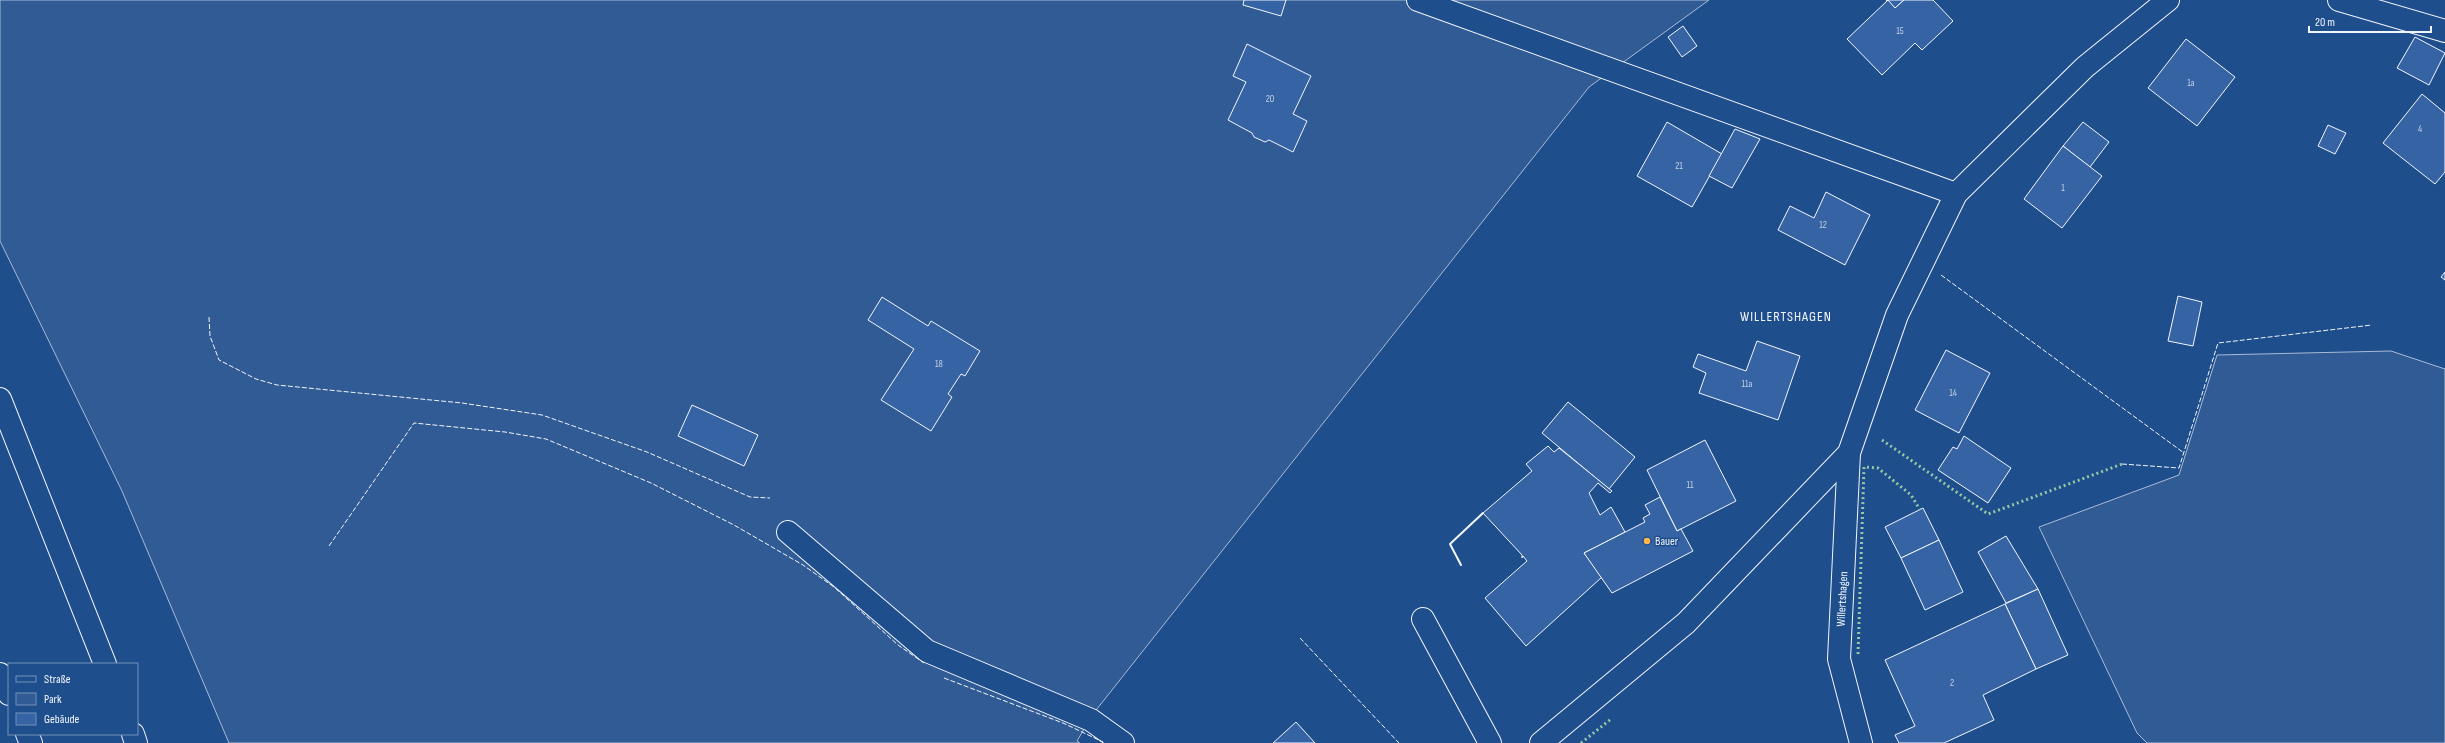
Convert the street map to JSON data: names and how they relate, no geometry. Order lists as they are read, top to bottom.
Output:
{
  "streets": {
    "main road": ["Willertshagen"]
  },
  "districts": ["WILLERTSHAGEN"],
  "places": ["Bauer"],
  "house_numbers": [
    "15",
    "1a",
    "20",
    "4",
    "21",
    "1",
    "12",
    "18",
    "11a",
    "14",
    "11",
    "2"
  ],
  "legend": ["Straße", "Park", "Gebäude"],
  "scale_bar": "20 m"
}
